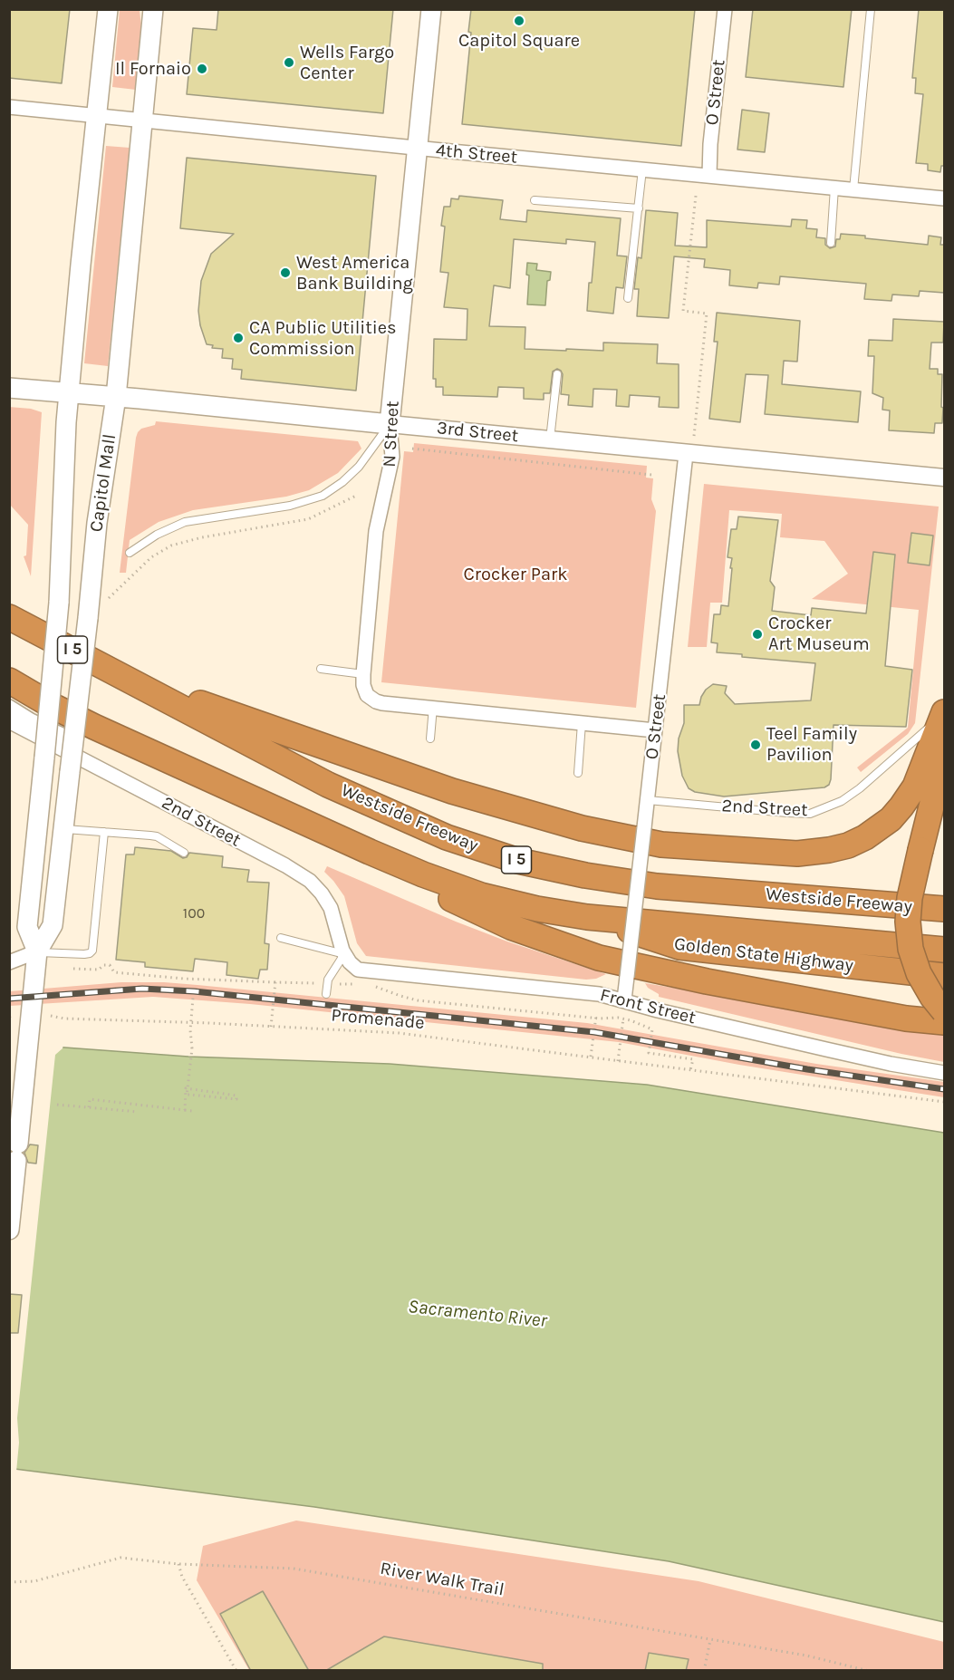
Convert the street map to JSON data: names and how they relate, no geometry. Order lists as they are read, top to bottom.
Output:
{
  "streets": {
    "highway": ["I 5", "Westside Freeway", "Golden State Highway"],
    "main road": ["3rd Street", "N Street", "Capitol Mall"],
    "street": [
      "O Street",
      "4th Street",
      "2nd Street",
      "Front Street"
    ],
    "path": ["Promenade", "River Walk Trail"]
  },
  "crossings": [
    ["O Street", "4th Street"],
    ["O Street", "3rd Street"],
    ["O Street", "2nd Street"],
    ["O Street", "Front Street"],
    ["4th Street", "N Street"],
    ["4th Street", "Capitol Mall"],
    ["3rd Street", "N Street"],
    ["3rd Street", "Capitol Mall"],
    ["I 5", "Golden State Highway"],
    ["2nd Street", "Front Street"]
  ],
  "water": ["Sacramento River"],
  "parks": ["Crocker Park"],
  "places": [
    "Capitol Square",
    "Wells Fargo Center",
    "Il Fornaio",
    "West America Bank Building",
    "CA Public Utilities Commission",
    "Crocker Art Museum",
    "Teel Family Pavilion"
  ],
  "house_numbers": ["100"]
}
